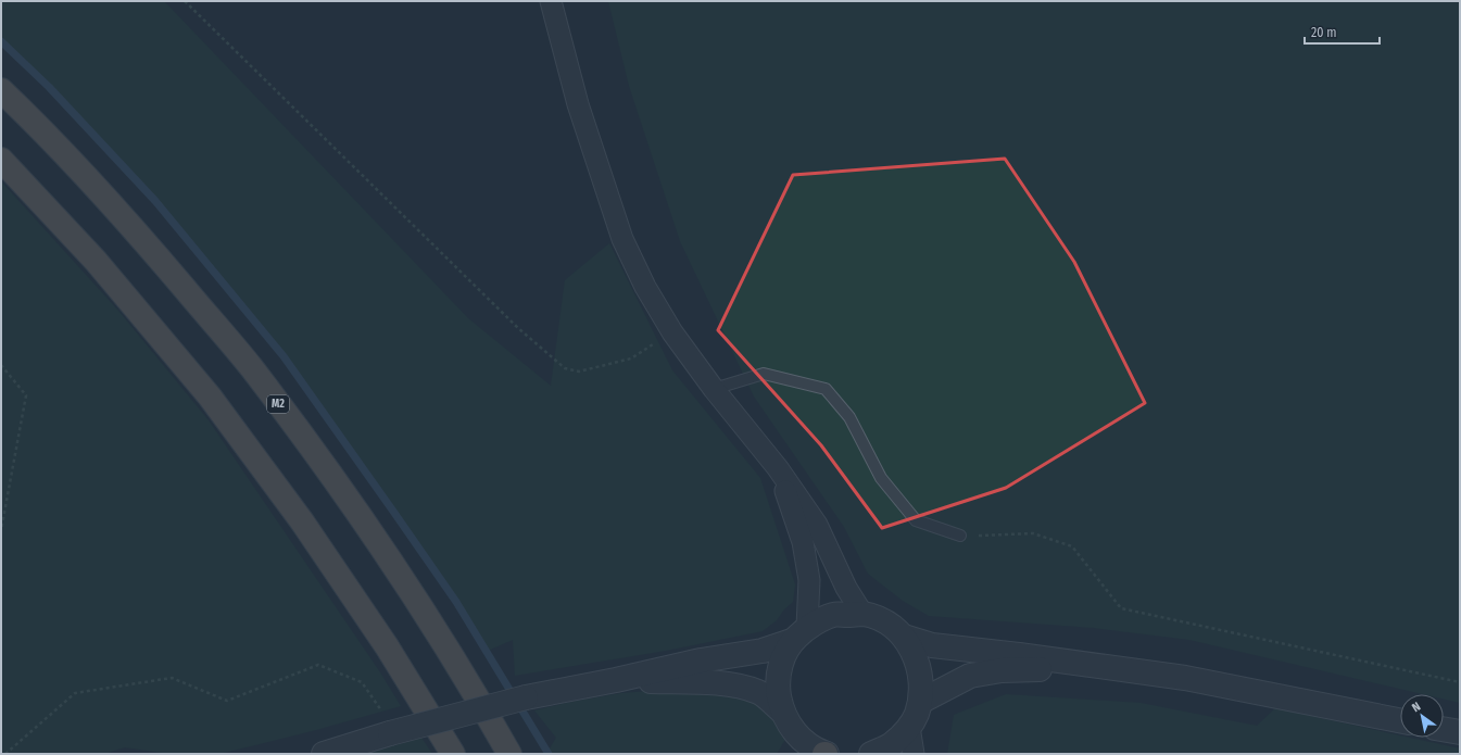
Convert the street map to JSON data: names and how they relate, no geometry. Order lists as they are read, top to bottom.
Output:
{
  "streets": {
    "highway": ["M2"]
  },
  "scale_bar": "20 m",
  "north": "top left"
}
